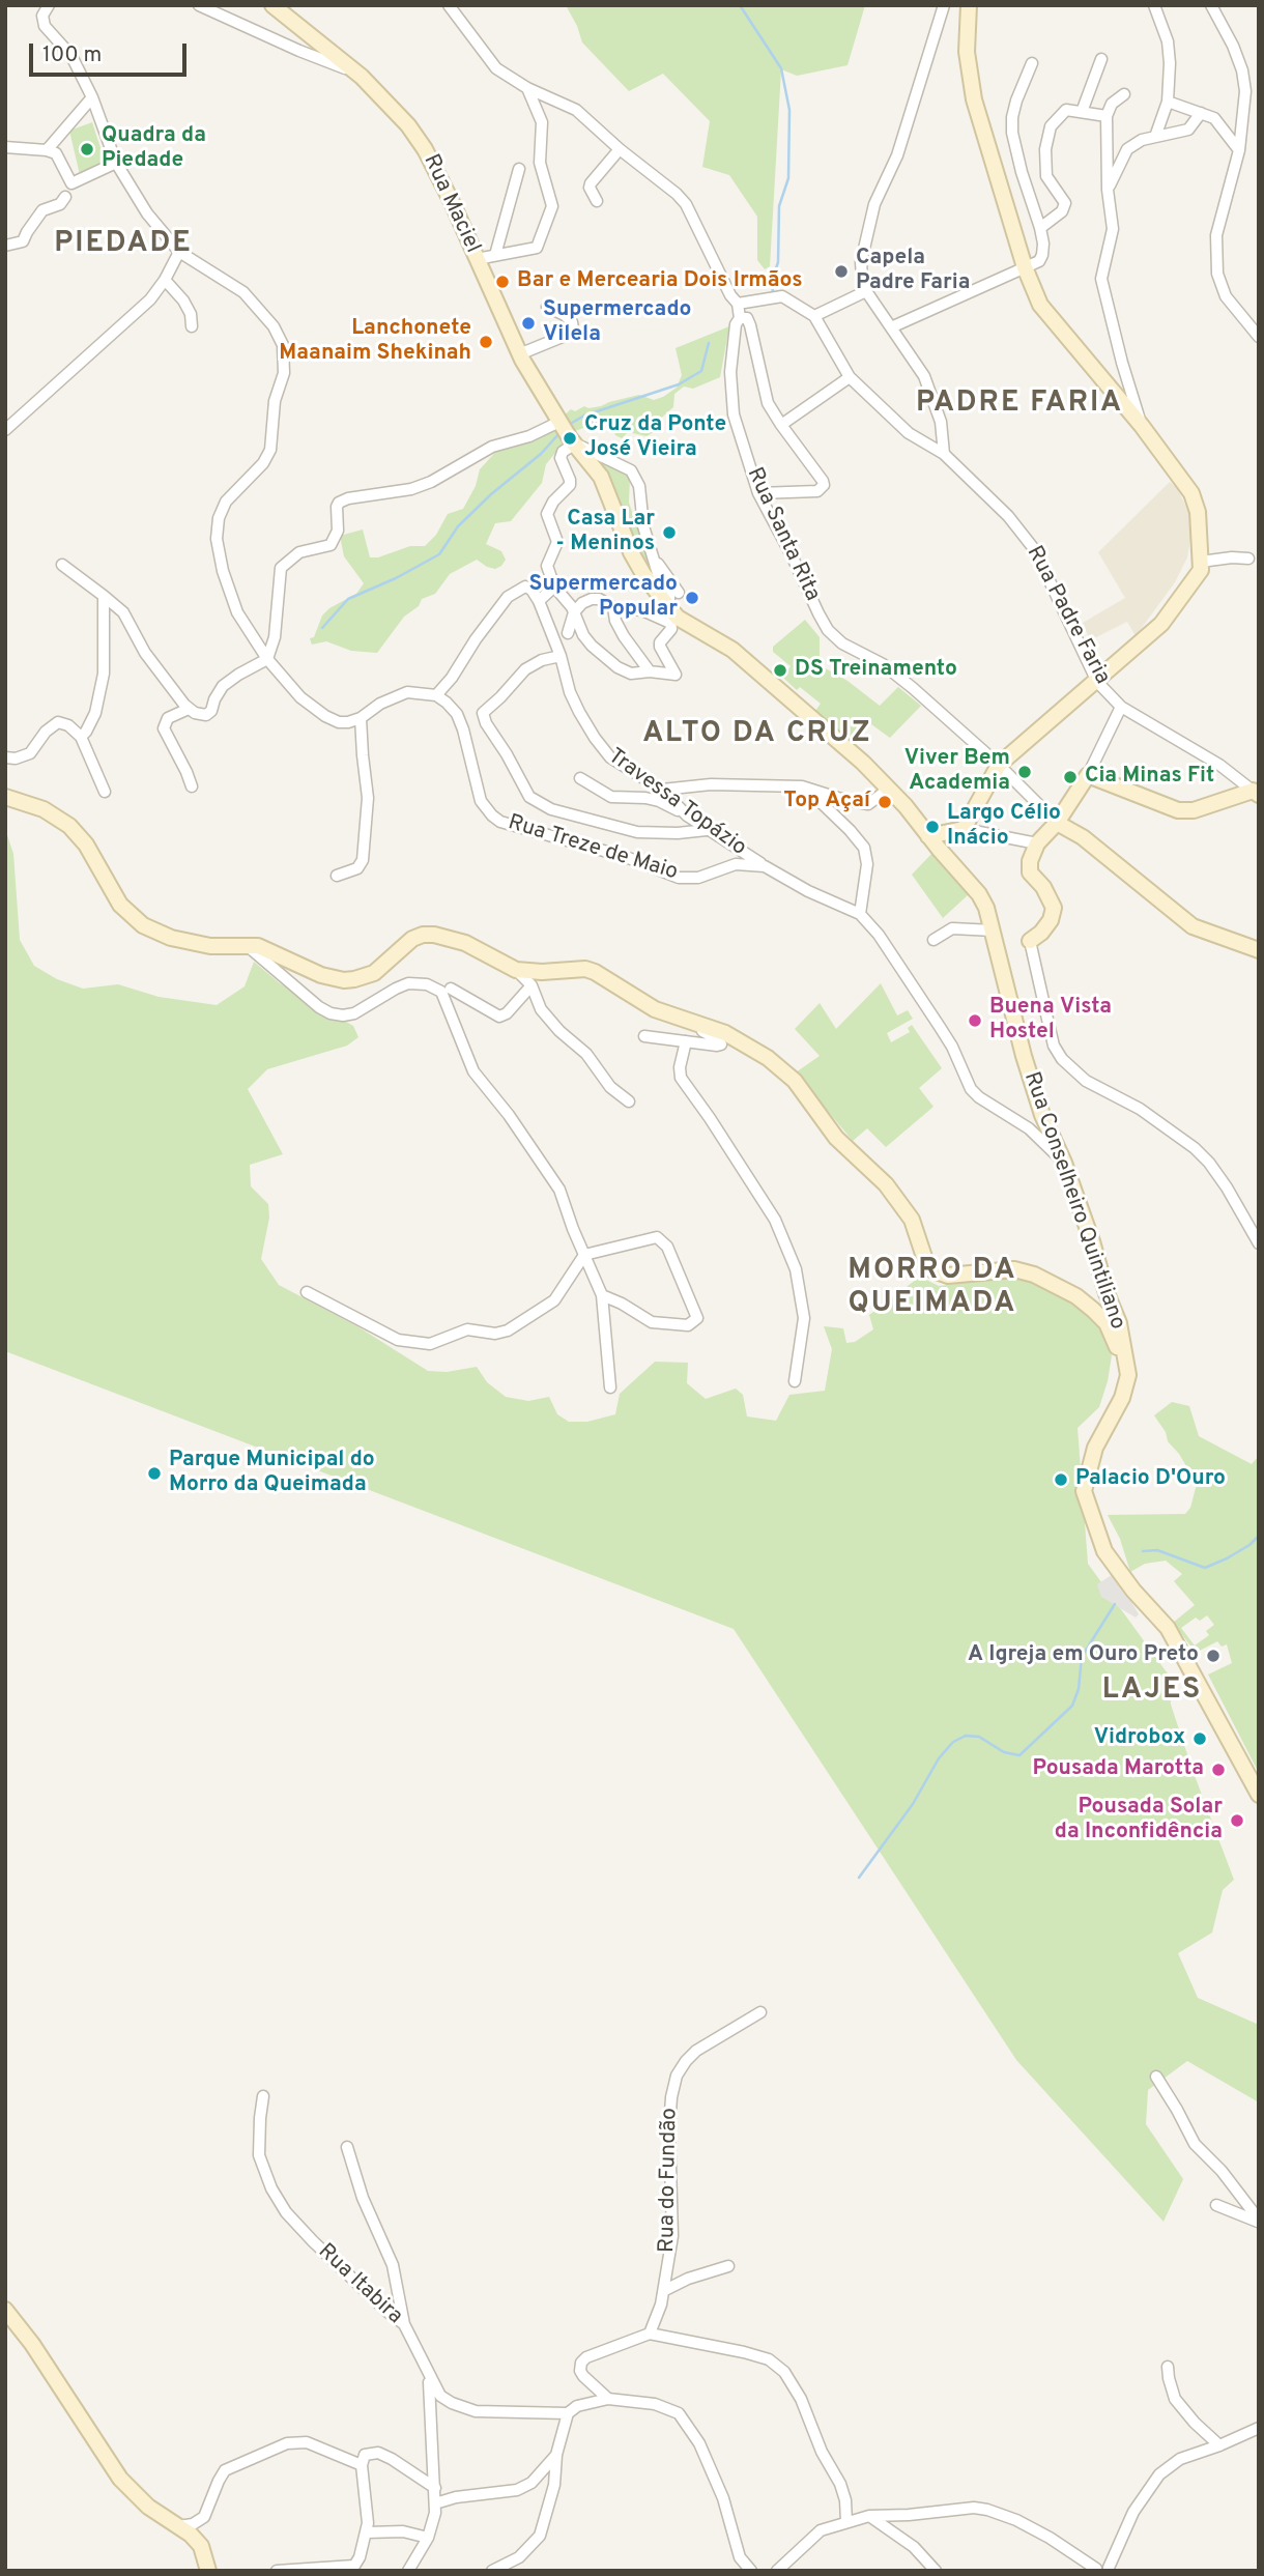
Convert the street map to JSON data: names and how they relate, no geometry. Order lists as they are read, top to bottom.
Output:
{
  "streets": {
    "street": [
      "Rua Maciel",
      "Rua Santa Rita",
      "Rua Padre Faria",
      "Travessa Topázio",
      "Rua Treze de Maio",
      "Rua Conselheiro Quintiliano",
      "Rua do Fundão",
      "Rua Itabira"
    ]
  },
  "crossings": [
    ["Rua Maciel", "Rua Conselheiro Quintiliano"],
    ["Rua Santa Rita", "Rua Padre Faria"],
    ["Travessa Topázio", "Rua Treze de Maio"]
  ],
  "districts": [
    "PIEDADE",
    "PADRE FARIA",
    "ALTO DA CRUZ",
    "MORRO DA QUEIMADA",
    "LAJES"
  ],
  "places": [
    "Quadra da Piedade",
    "Capela Padre Faria",
    "Bar e Mercearia Dois Irmãos",
    "Supermercado Vilela",
    "Lanchonete Maanaim Shekinah",
    "Cruz da Ponte José Vieira",
    "Casa Lar - Meninos",
    "Supermercado Popular",
    "DS Treinamento",
    "Viver Bem Academia",
    "Cia Minas Fit",
    "Top Açaí",
    "Largo Célio Inácio",
    "Buena Vista Hostel",
    "Parque Municipal do Morro da Queimada",
    "Palacio D'Ouro",
    "A Igreja em Ouro Preto",
    "Vidrobox",
    "Pousada Marotta",
    "Pousada Solar da Inconfidência"
  ],
  "scale_bar": "100 m"
}
